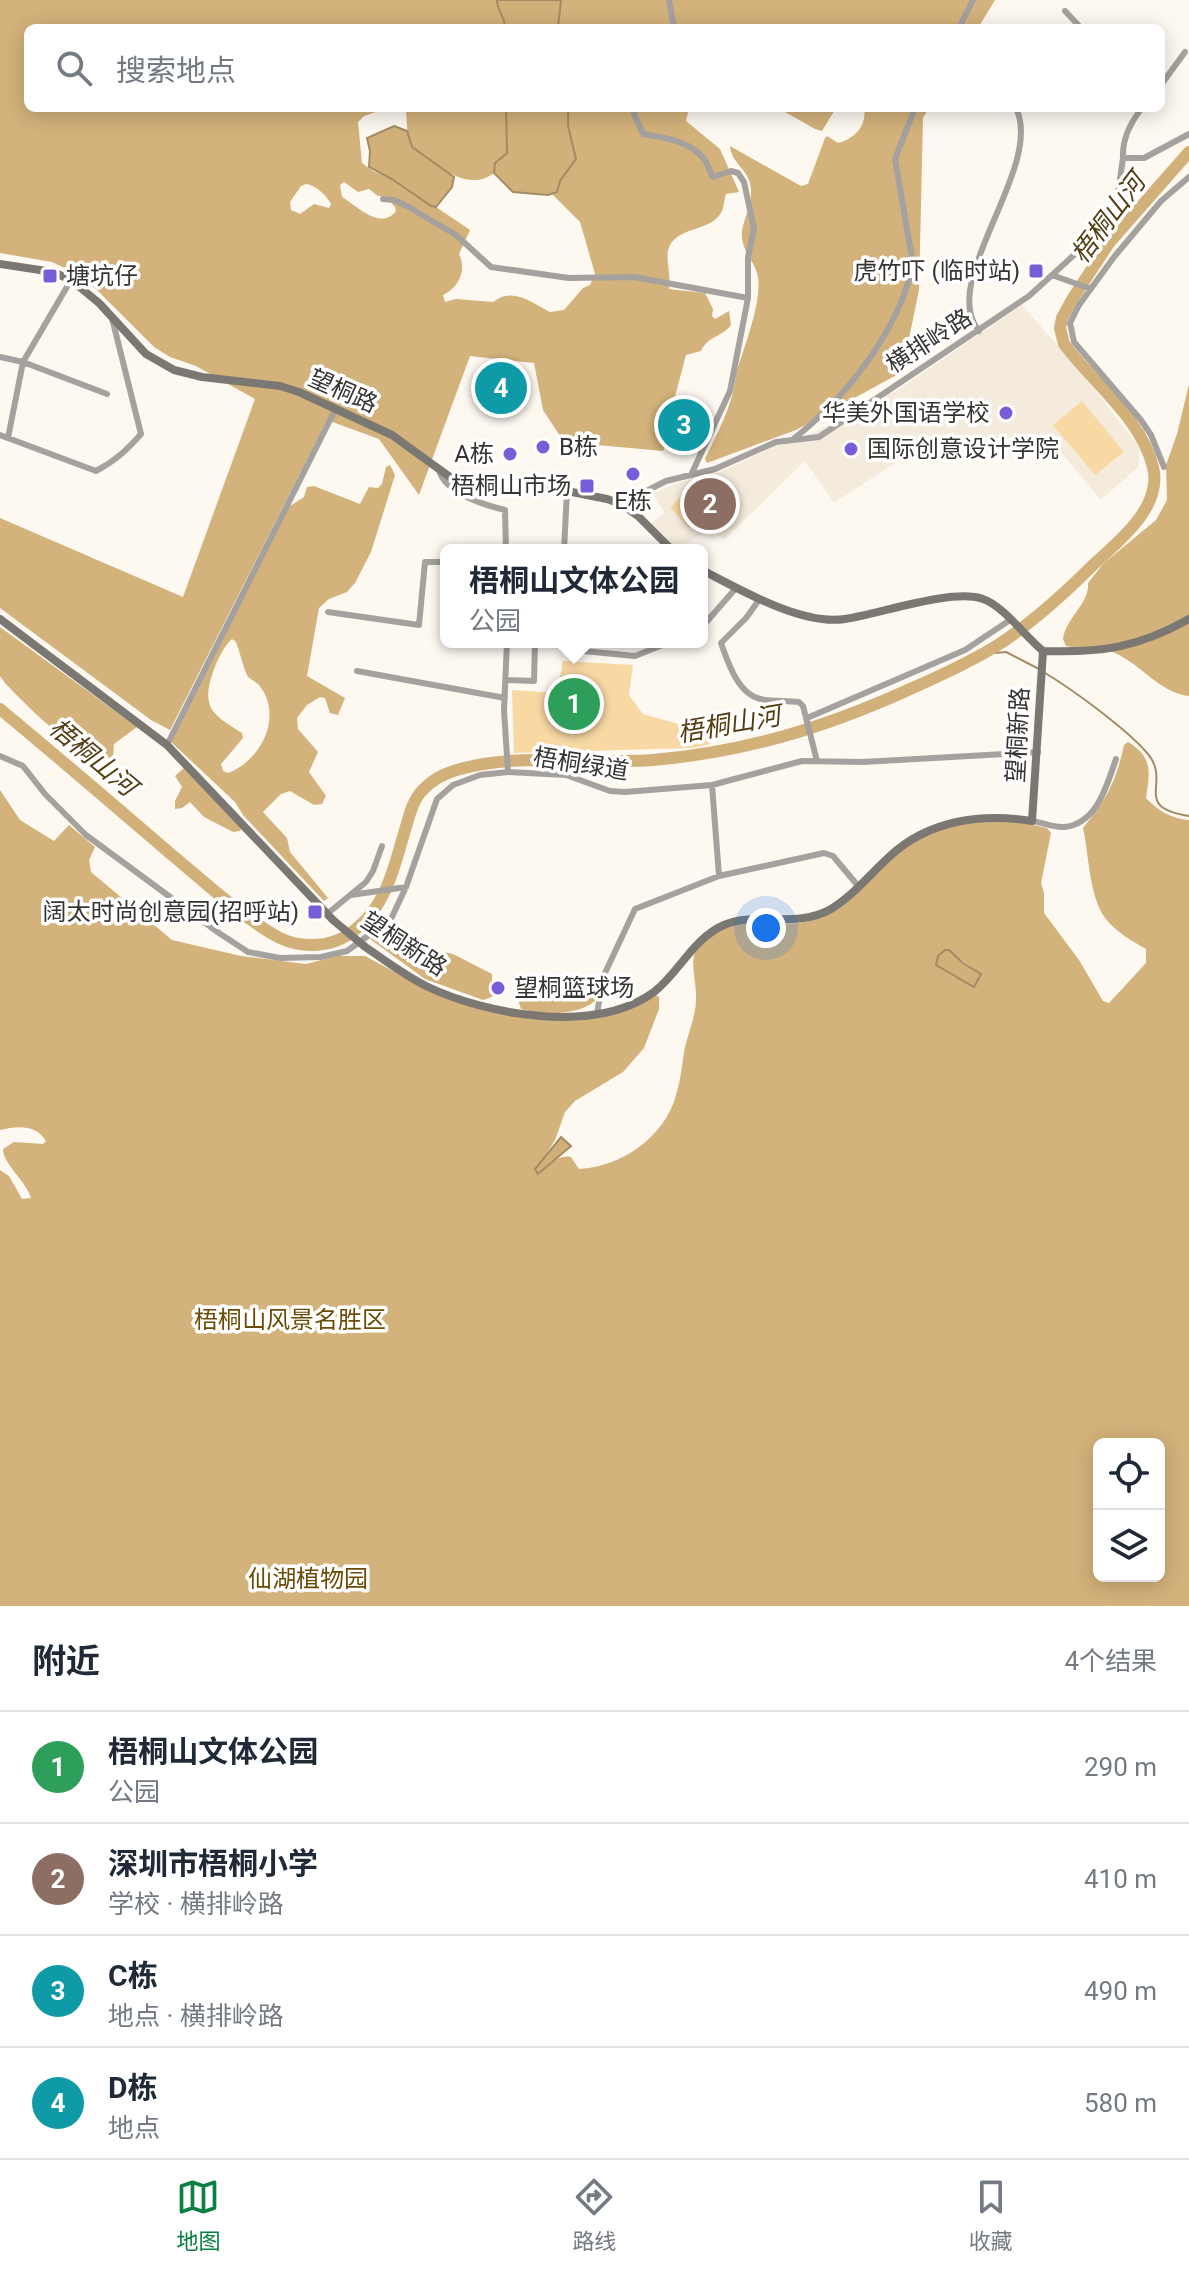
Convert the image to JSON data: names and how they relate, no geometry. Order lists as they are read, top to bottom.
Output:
{
  "streets": {
    "street": [
      "横排岭路",
      "望桐路",
      "望桐新路",
      "梧桐绿道"
    ]
  },
  "crossings": [
    ["横排岭路", "望桐路"],
    ["望桐新路", "梧桐绿道"]
  ],
  "water": ["梧桐山河"],
  "parks": ["梧桐山风景名胜区", "仙湖植物园"],
  "places": {
    "transit": [
      "虎竹吓 (临时站)",
      "塘坑仔",
      "梧桐山市场",
      "阔太时尚创意园(招呼站)"
    ],
    "other": [
      "华美外国语学校",
      "B栋",
      "国际创意设计学院",
      "A栋",
      "E栋",
      "望桐篮球场"
    ]
  },
  "page": {
    "search": "搜索地点",
    "pins": [
      "4",
      "3",
      "2",
      "1"
    ],
    "popup": ["梧桐山文体公园", "公园"],
    "heading": ["附近", "4个结果"],
    "list": [
      {
        "mark": "1",
        "name": "梧桐山文体公园",
        "note": "公园",
        "value": "290 m"
      },
      {
        "mark": "2",
        "name": "深圳市梧桐小学",
        "note": "学校 · 横排岭路",
        "value": "410 m"
      },
      {
        "mark": "3",
        "name": "C栋",
        "note": "地点 · 横排岭路",
        "value": "490 m"
      },
      {
        "mark": "4",
        "name": "D栋",
        "note": "地点",
        "value": "580 m"
      }
    ],
    "nav": ["地图", "路线", "收藏"]
  }
}
